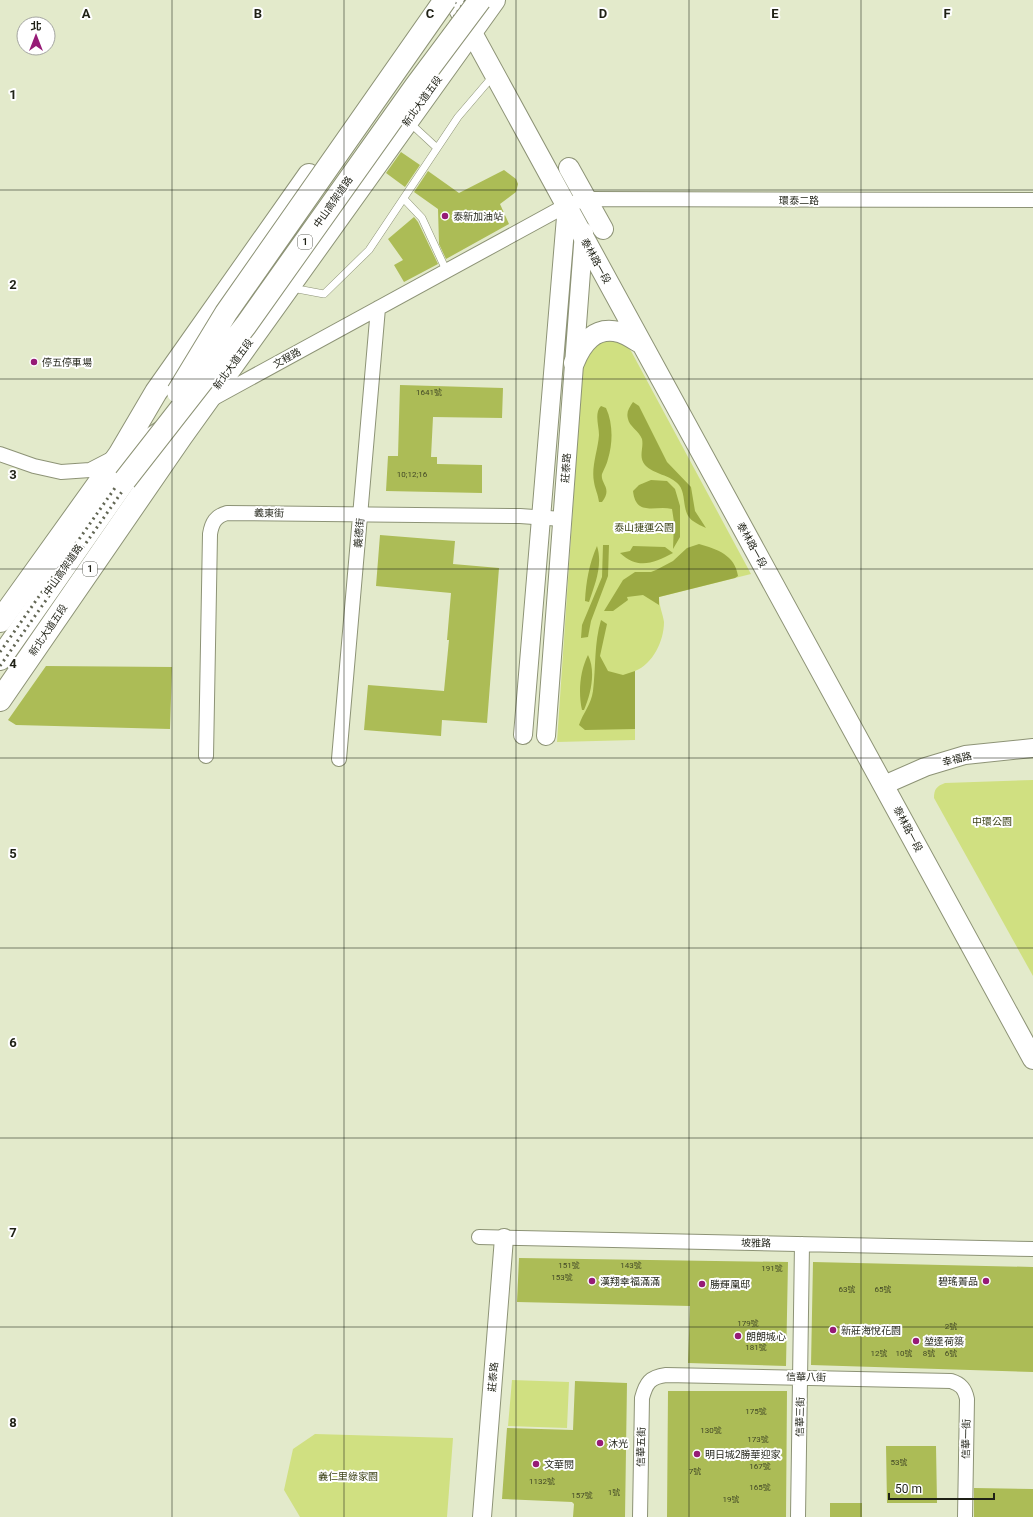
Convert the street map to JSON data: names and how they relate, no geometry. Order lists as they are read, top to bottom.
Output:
{
  "streets": {
    "main road": [
      "新北大道五段",
      "中山高架道路",
      "1",
      "泰林路一段"
    ],
    "street": [
      "環泰二路",
      "文程路",
      "莊泰路",
      "義東街",
      "義德街",
      "幸福路",
      "坡雅路",
      "信華八街",
      "信華三街",
      "信華一街",
      "信華五街"
    ]
  },
  "crossings": [
    ["新北大道五段", "1"],
    ["新北大道五段", "泰林路一段"],
    ["新北大道五段", "文程路"],
    ["環泰二路", "泰林路一段"],
    ["環泰二路", "文程路"],
    ["環泰二路", "莊泰路"],
    ["1", "泰林路一段"],
    ["泰林路一段", "文程路"],
    ["泰林路一段", "莊泰路"],
    ["泰林路一段", "幸福路"],
    ["文程路", "莊泰路"],
    ["文程路", "義德街"],
    ["莊泰路", "義東街"],
    ["莊泰路", "坡雅路"],
    ["義東街", "義德街"],
    ["坡雅路", "信華三街"],
    ["信華八街", "信華三街"],
    ["信華八街", "信華一街"],
    ["信華八街", "信華五街"]
  ],
  "parks": ["泰山捷運公園", "中環公園", "義仁里綠家園"],
  "places": [
    "泰新加油站",
    "停五停車場",
    "漢翔幸福滿滿",
    "碧瑤菁品",
    "勝輝凰邸",
    "新莊海悅花園",
    "朗朗城心",
    "堃達荷築",
    "沐光",
    "明日城2勝華迎家",
    "文華閱"
  ],
  "house_numbers": [
    "1641號",
    "10;12;16",
    "151號",
    "143號",
    "191號",
    "153號",
    "63號",
    "65號",
    "179號",
    "2號",
    "181號",
    "12號",
    "10號",
    "8號",
    "6號",
    "175號",
    "130號",
    "173號",
    "53號",
    "167號",
    "7號",
    "1132號",
    "165號",
    "1號",
    "157號",
    "19號"
  ],
  "scale_bar": "50 m",
  "north": "top",
  "grid": {
    "columns": [
      "A",
      "B",
      "C",
      "D",
      "E",
      "F"
    ],
    "rows": [
      "1",
      "2",
      "3",
      "4",
      "5",
      "6",
      "7",
      "8"
    ]
  }
}
